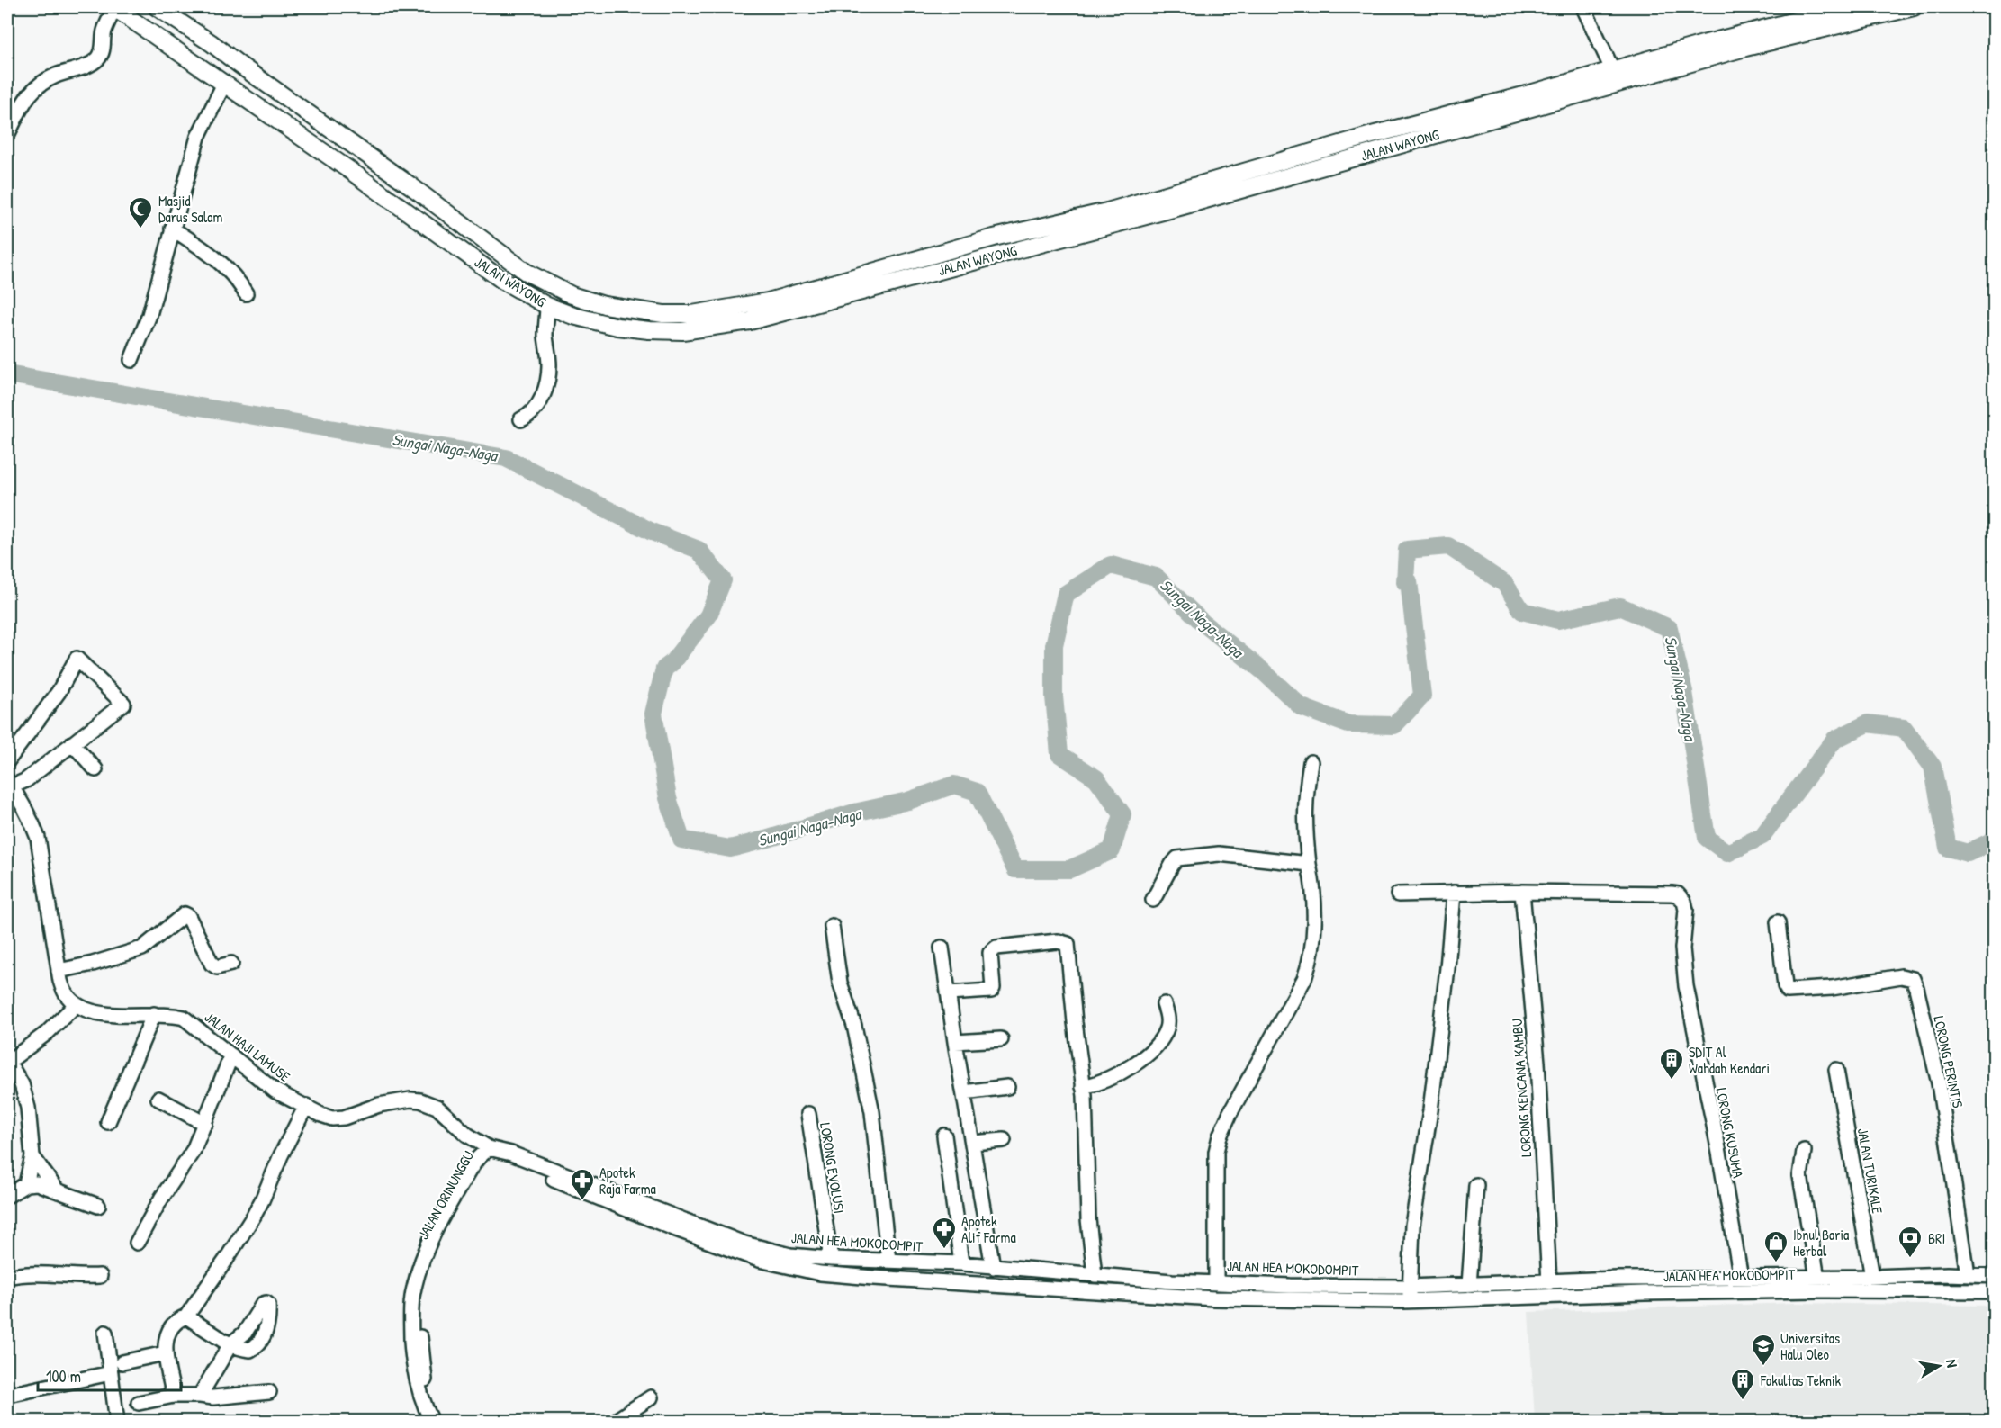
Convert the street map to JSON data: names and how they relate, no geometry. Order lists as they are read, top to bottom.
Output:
{
  "streets": {
    "main road": ["JALAN WAYONG"],
    "street": [
      "JALAN HAJI LAMUSE",
      "LORONG PERINTIS",
      "LORONG KENCANA KAMBU",
      "LORONG KUSUMA",
      "LORONG EVOLUSI",
      "JALAN TURIKALE",
      "JALAN ORINUNGGU",
      "JALAN HEA MOKODOMPIT"
    ]
  },
  "crossings": [
    ["JALAN HAJI LAMUSE", "JALAN ORINUNGGU"],
    ["JALAN HAJI LAMUSE", "JALAN HEA MOKODOMPIT"],
    ["LORONG PERINTIS", "JALAN HEA MOKODOMPIT"],
    ["LORONG KENCANA KAMBU", "LORONG KUSUMA"],
    ["LORONG KENCANA KAMBU", "JALAN HEA MOKODOMPIT"],
    ["LORONG KUSUMA", "JALAN HEA MOKODOMPIT"],
    ["LORONG EVOLUSI", "JALAN HEA MOKODOMPIT"],
    ["JALAN TURIKALE", "JALAN HEA MOKODOMPIT"],
    ["JALAN ORINUNGGU", "JALAN HEA MOKODOMPIT"]
  ],
  "water": ["Sungai Naga-Naga"],
  "places": {
    "mosque": ["Masjid Darus Salam"],
    "building": ["SDIT Al Wahdah Kendari", "Fakultas Teknik"],
    "pharmacy": ["Apotek Raja Farma", "Apotek Alif Farma"],
    "bank": ["BRI"],
    "shop": ["Ibnul Baria Herbal"],
    "school or university": ["Universitas Halu Oleo"]
  },
  "scale_bar": "100 m",
  "north": "right"
}
